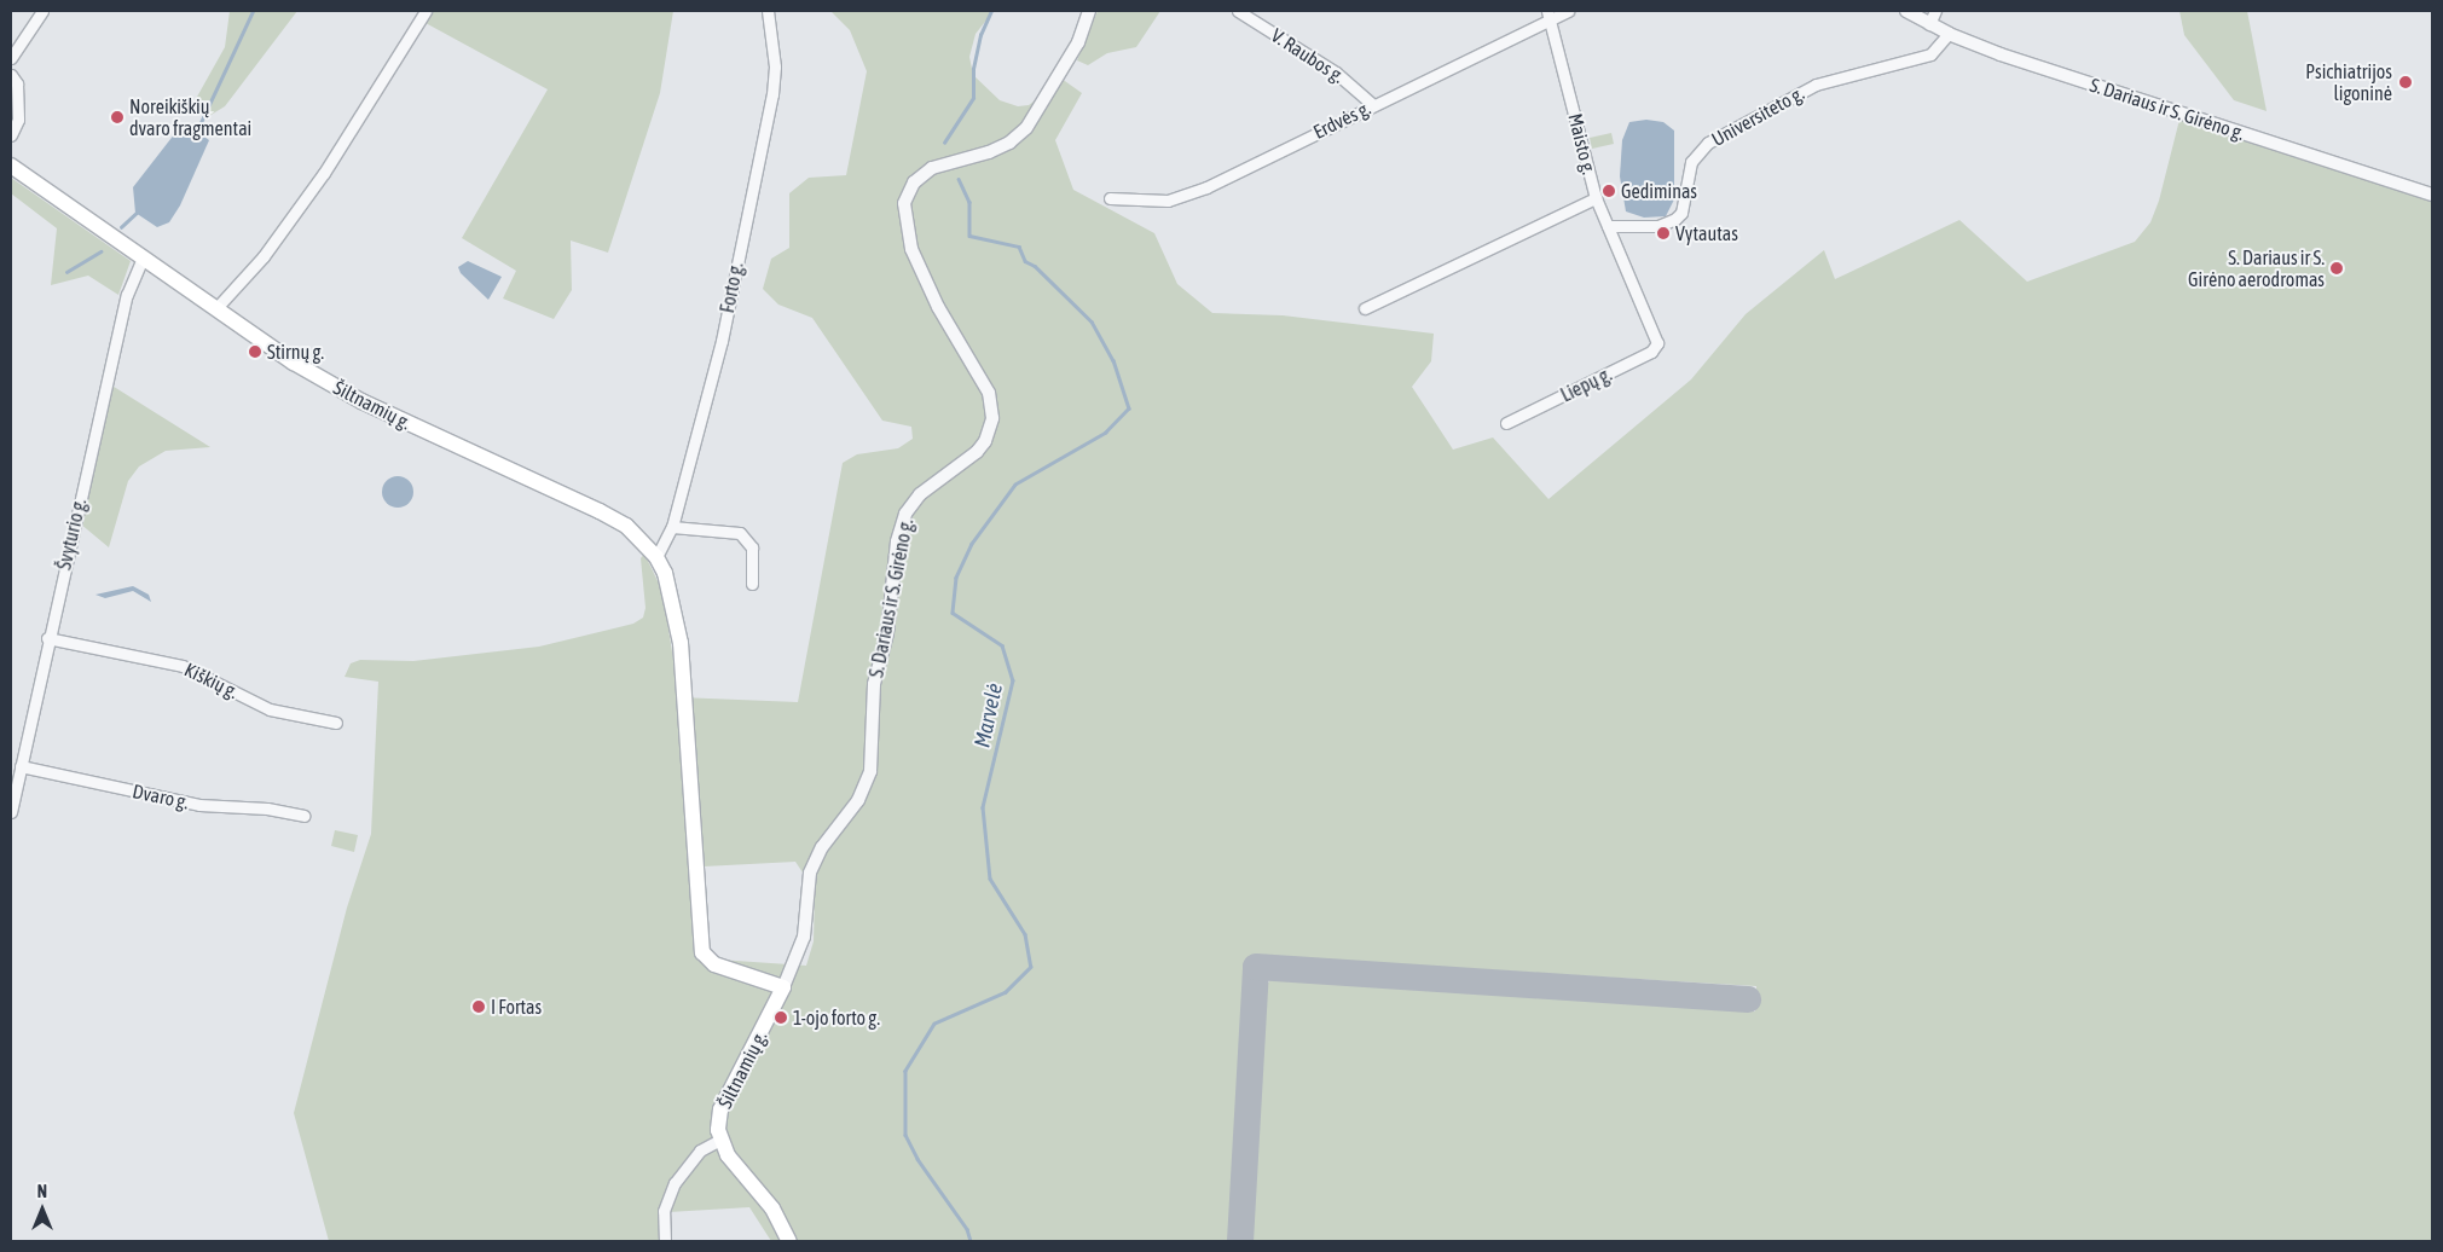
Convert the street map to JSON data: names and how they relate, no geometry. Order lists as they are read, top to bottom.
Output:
{
  "streets": {
    "main road": ["Šiltnamių g."],
    "street": [
      "V. Raubos g.",
      "S. Dariaus ir S. Girėno g.",
      "Universiteto g.",
      "Erdvės g.",
      "Maisto g.",
      "Forto g.",
      "Liepų g.",
      "Švyturio g.",
      "Kiškių g.",
      "Dvaro g."
    ]
  },
  "crossings": [
    ["V. Raubos g.", "Erdvės g."],
    ["S. Dariaus ir S. Girėno g.", "Universiteto g."],
    ["S. Dariaus ir S. Girėno g.", "Šiltnamių g."],
    ["Universiteto g.", "Maisto g."],
    ["Erdvės g.", "Maisto g."],
    ["Maisto g.", "Liepų g."],
    ["Forto g.", "Šiltnamių g."],
    ["Šiltnamių g.", "Švyturio g."],
    ["Švyturio g.", "Kiškių g."],
    ["Švyturio g.", "Dvaro g."]
  ],
  "water": ["Marvelė"],
  "places": [
    "Psichiatrijos ligoninė",
    "Noreikiškių dvaro fragmentai",
    "Gediminas",
    "Vytautas",
    "S. Dariaus ir S. Girėno aerodromas",
    "Stirnų g.",
    "I Fortas",
    "1-ojo forto g."
  ],
  "north": "top"
}
